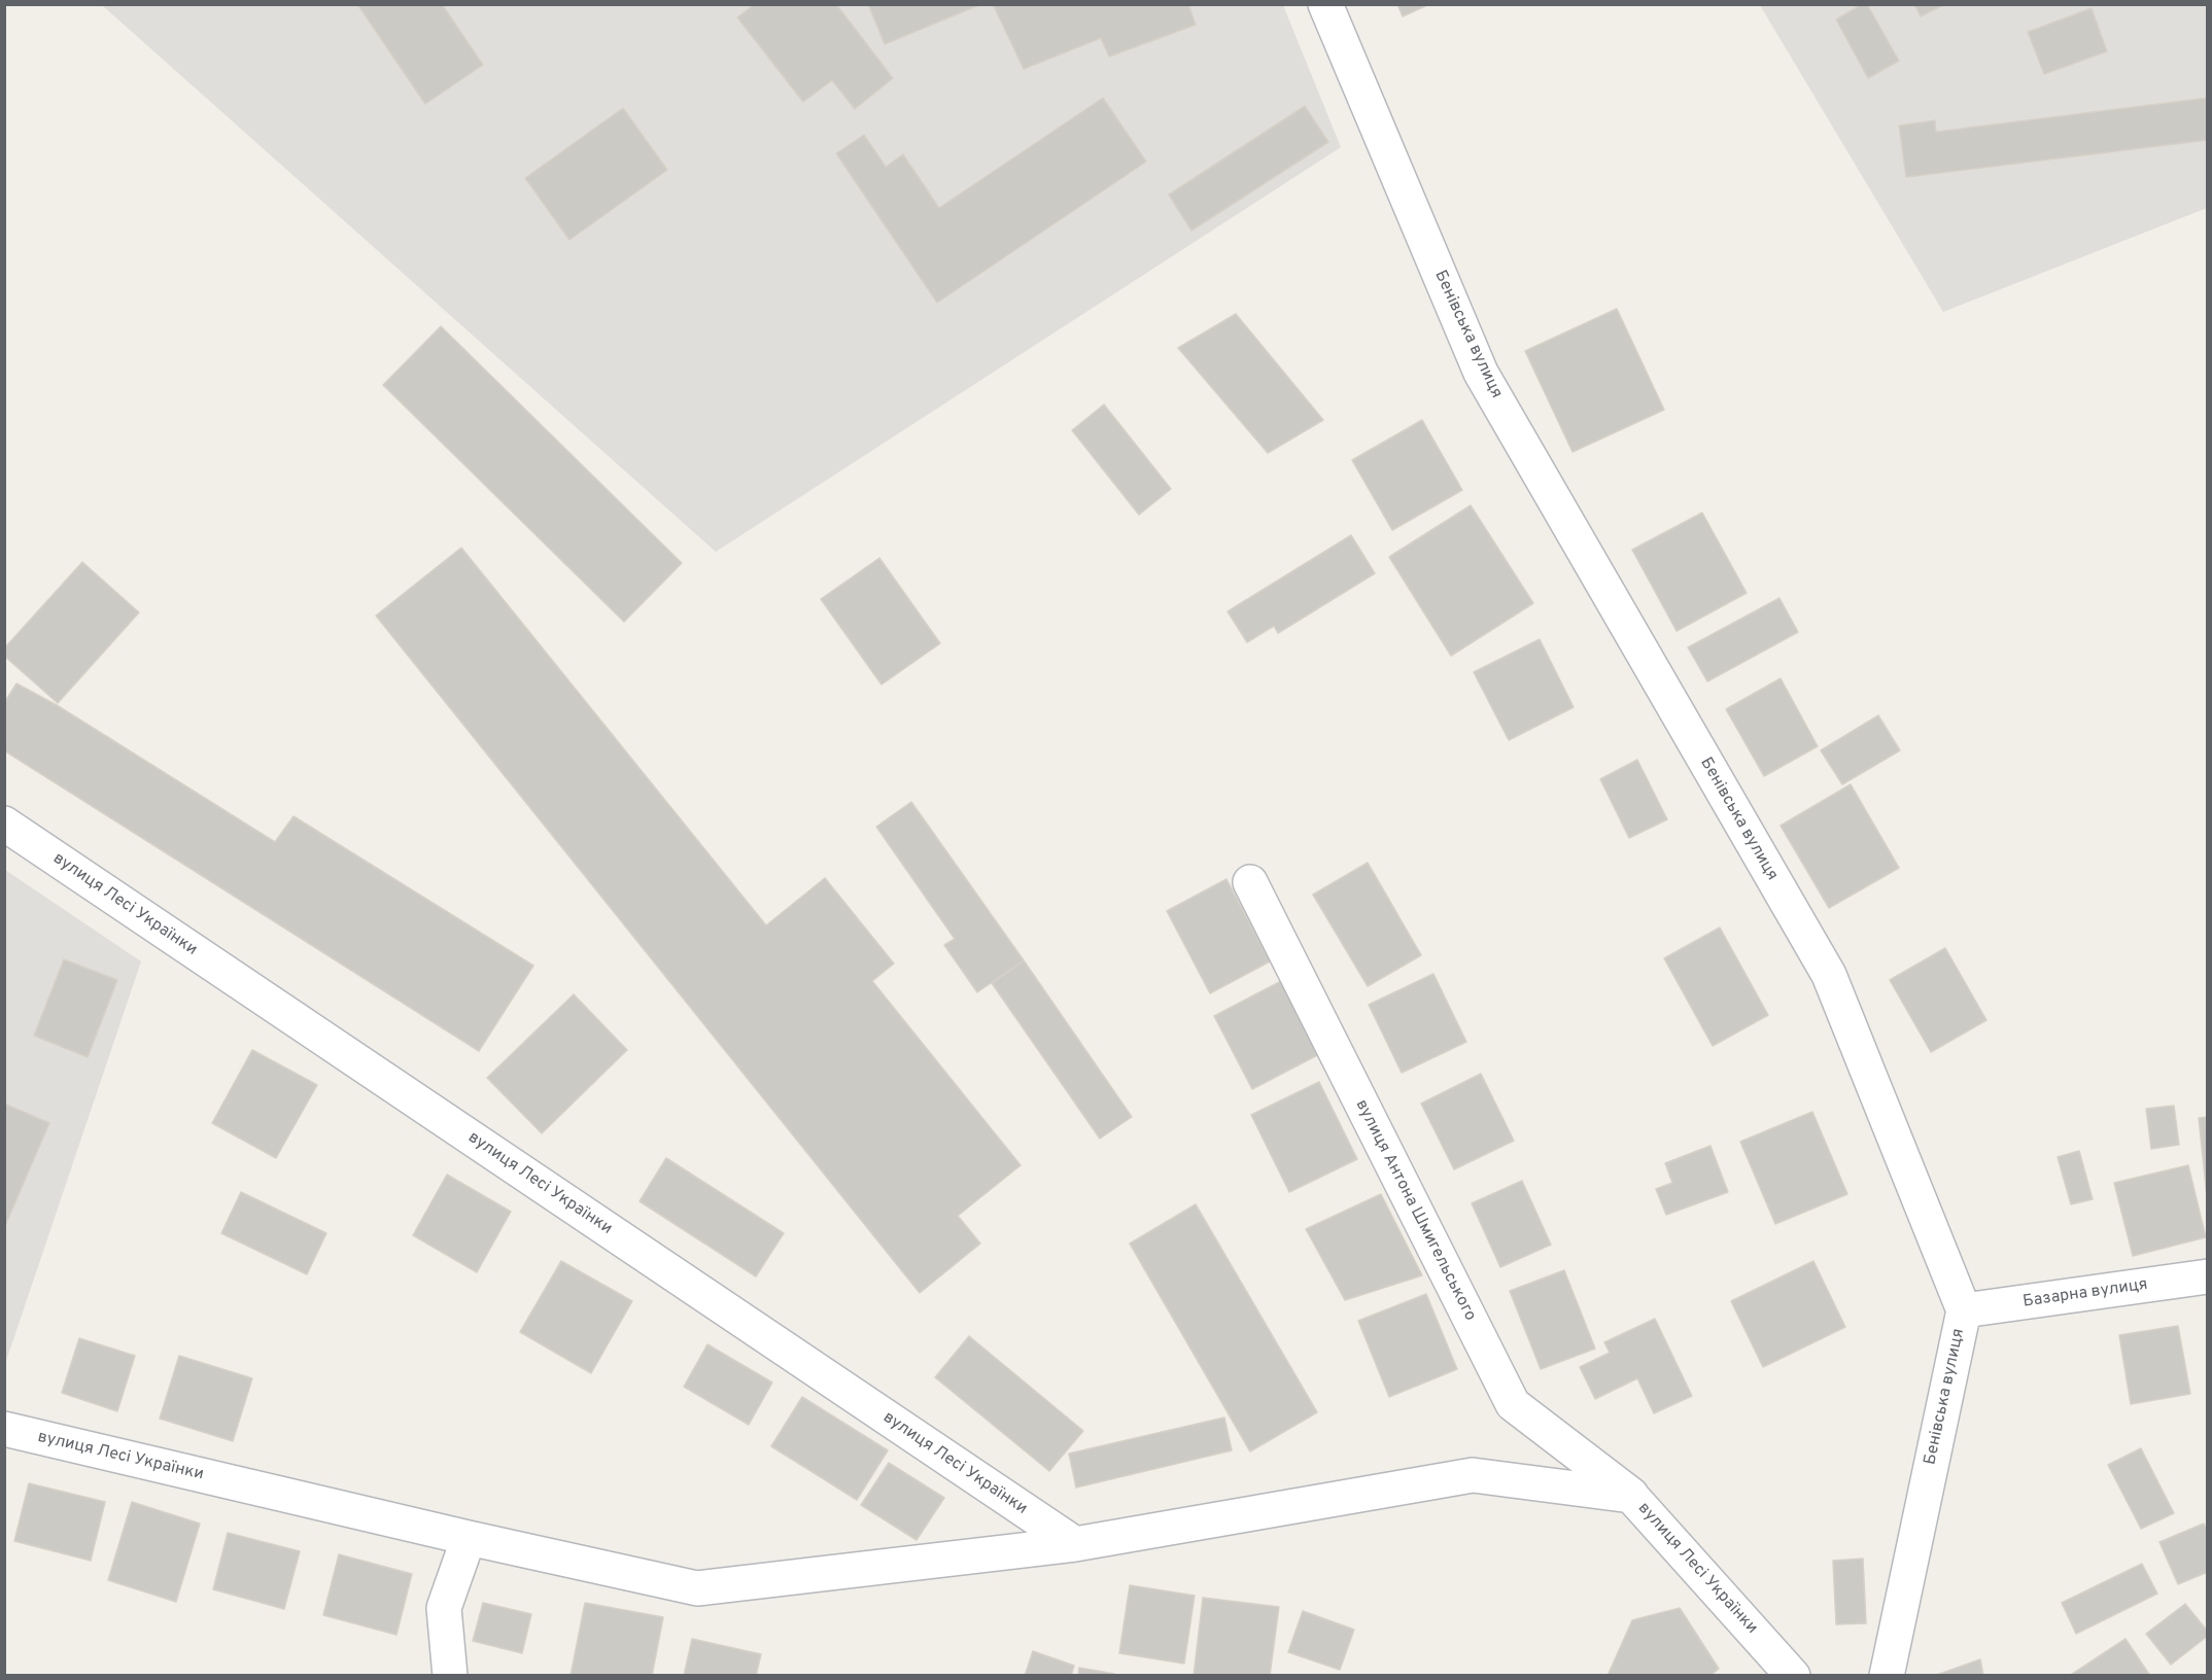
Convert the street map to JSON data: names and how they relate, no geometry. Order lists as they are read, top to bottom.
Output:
{
  "streets": {
    "street": [
      "Бенівська вулиця",
      "вулиця Лесі Українки",
      "вулиця Антона Шмигельського",
      "Базарна вулиця"
    ]
  },
  "crossings": [
    ["Бенівська вулиця", "Базарна вулиця"],
    ["вулиця Лесі Українки", "вулиця Антона Шмигельського"]
  ]
}
